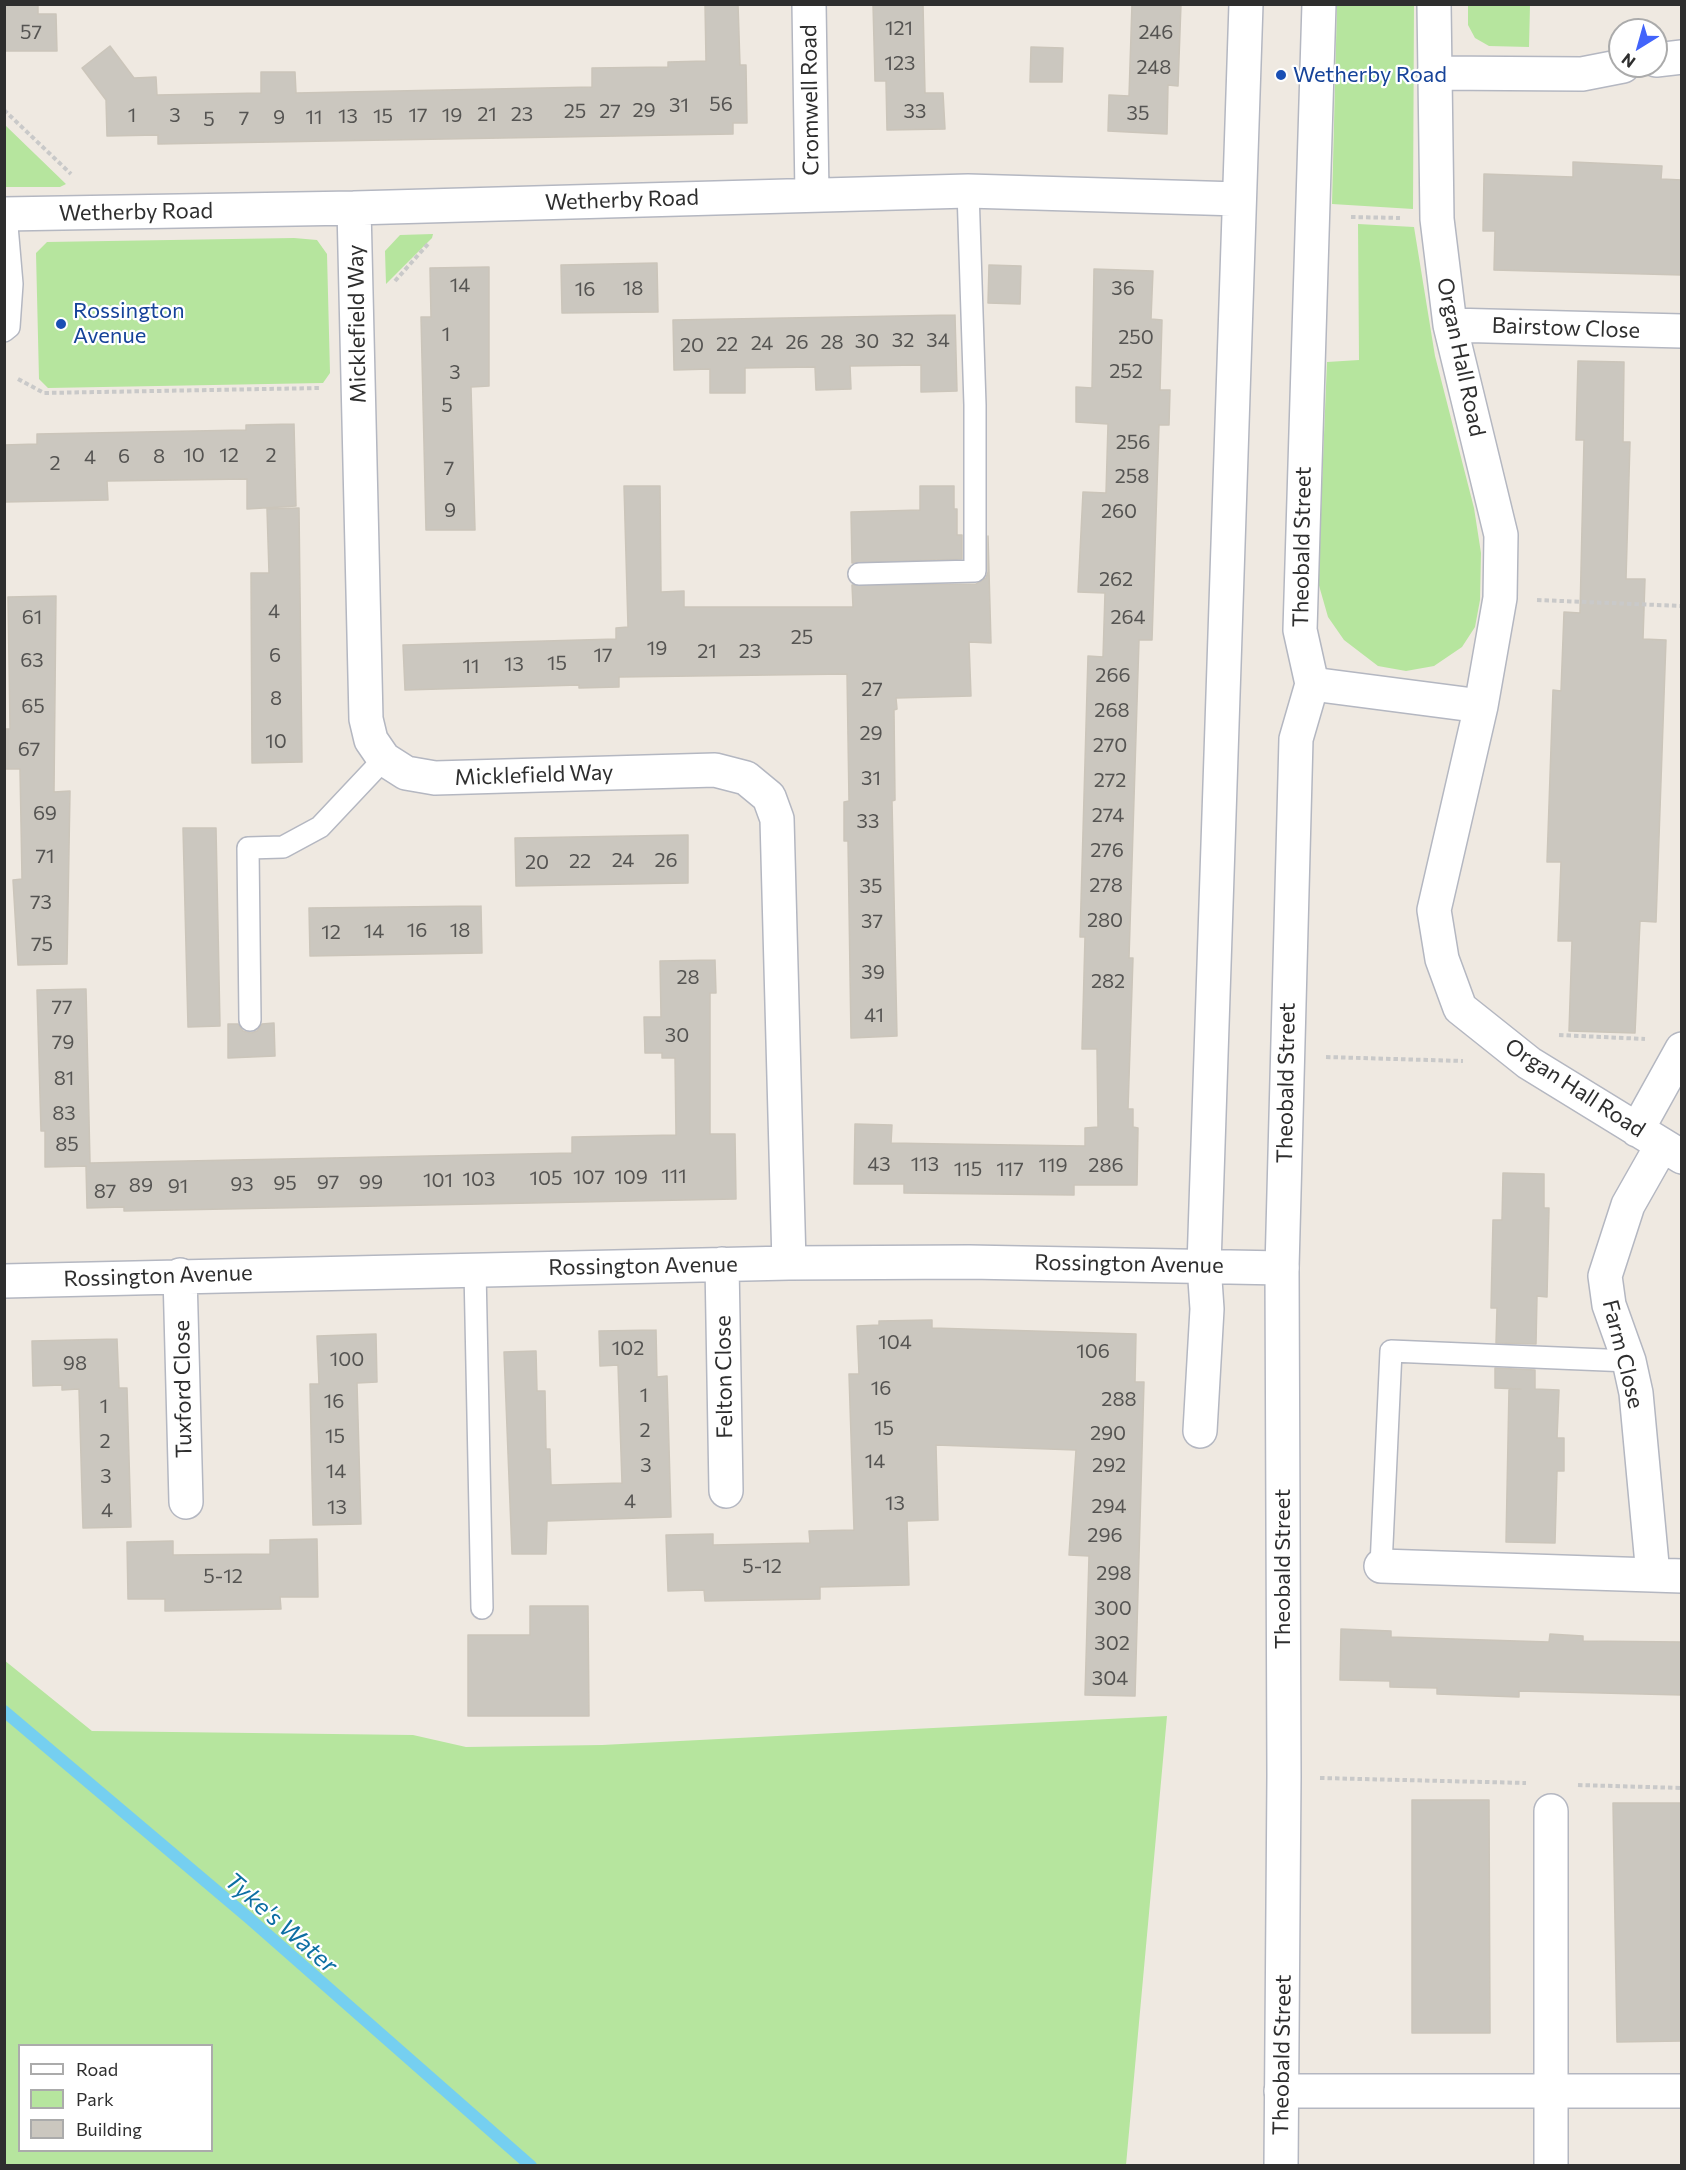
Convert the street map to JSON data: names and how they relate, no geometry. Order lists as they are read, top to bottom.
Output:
{
  "streets": {
    "street": [
      "Cromwell Road",
      "Wetherby Road",
      "Micklefield Way",
      "Bairstow Close",
      "Organ Hall Road",
      "Theobald Street",
      "Rossington Avenue",
      "Farm Close",
      "Felton Close",
      "Tuxford Close"
    ]
  },
  "crossings": [
    ["Cromwell Road", "Wetherby Road"],
    ["Wetherby Road", "Micklefield Way"],
    ["Micklefield Way", "Rossington Avenue"],
    ["Bairstow Close", "Organ Hall Road"],
    ["Organ Hall Road", "Farm Close"],
    ["Theobald Street", "Rossington Avenue"],
    ["Rossington Avenue", "Felton Close"],
    ["Rossington Avenue", "Tuxford Close"]
  ],
  "water": ["Tyke's Water"],
  "places": ["Wetherby Road", "Rossington Avenue"],
  "house_numbers": [
    "121",
    "57",
    "246",
    "123",
    "248",
    "56",
    "31",
    "29",
    "25",
    "27",
    "33",
    "35",
    "21",
    "23",
    "1",
    "3",
    "17",
    "19",
    "13",
    "15",
    "9",
    "11",
    "7",
    "5",
    "14",
    "18",
    "36",
    "16",
    "1",
    "250",
    "32",
    "34",
    "30",
    "26",
    "28",
    "24",
    "22",
    "20",
    "252",
    "3",
    "5",
    "256",
    "10",
    "12",
    "2",
    "6",
    "8",
    "4",
    "2",
    "7",
    "258",
    "9",
    "260",
    "262",
    "4",
    "61",
    "264",
    "25",
    "19",
    "21",
    "23",
    "6",
    "17",
    "63",
    "15",
    "13",
    "11",
    "266",
    "27",
    "8",
    "65",
    "268",
    "29",
    "10",
    "270",
    "67",
    "31",
    "272",
    "69",
    "274",
    "33",
    "276",
    "71",
    "24",
    "26",
    "22",
    "20",
    "278",
    "35",
    "73",
    "280",
    "37",
    "16",
    "18",
    "14",
    "12",
    "75",
    "39",
    "28",
    "282",
    "77",
    "41",
    "30",
    "79",
    "81",
    "83",
    "85",
    "43",
    "113",
    "119",
    "286",
    "115",
    "117",
    "111",
    "107",
    "109",
    "105",
    "103",
    "101",
    "97",
    "99",
    "95",
    "93",
    "89",
    "91",
    "87",
    "104",
    "102",
    "106",
    "100",
    "98",
    "16",
    "1",
    "288",
    "16",
    "1",
    "15",
    "2",
    "290",
    "15",
    "2",
    "14",
    "3",
    "292",
    "14",
    "3",
    "4",
    "13",
    "294",
    "13",
    "4",
    "296",
    "5-12",
    "298",
    "5-12",
    "300",
    "302",
    "304"
  ],
  "legend": ["Road", "Park", "Building"],
  "north": "bottom left"
}
